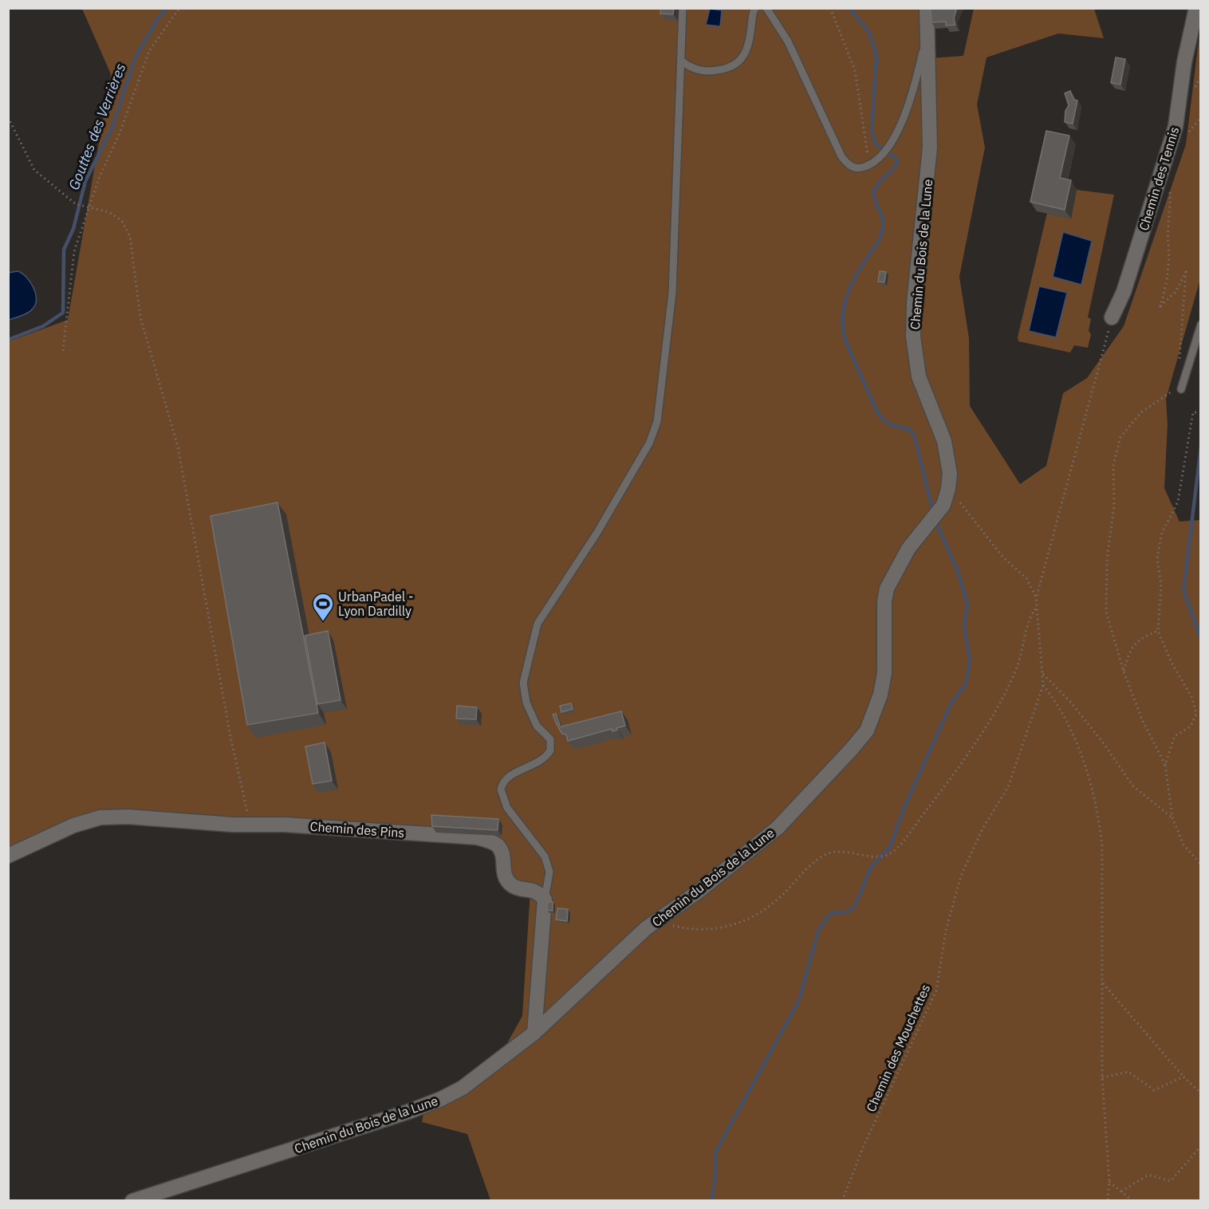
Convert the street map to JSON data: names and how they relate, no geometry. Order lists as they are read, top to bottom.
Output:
{
  "streets": {
    "street": ["Chemin des Tennis", "Chemin du Bois de la Lune", "Chemin des Pins"],
    "path": ["Chemin des Mouchettes"]
  },
  "crossings": [
    ["Chemin du Bois de la Lune", "Chemin des Mouchettes"]
  ],
  "water": ["Gouttes des Verrières"],
  "places": {
    "sports": ["UrbanPadel - Lyon Dardilly"]
  }
}
